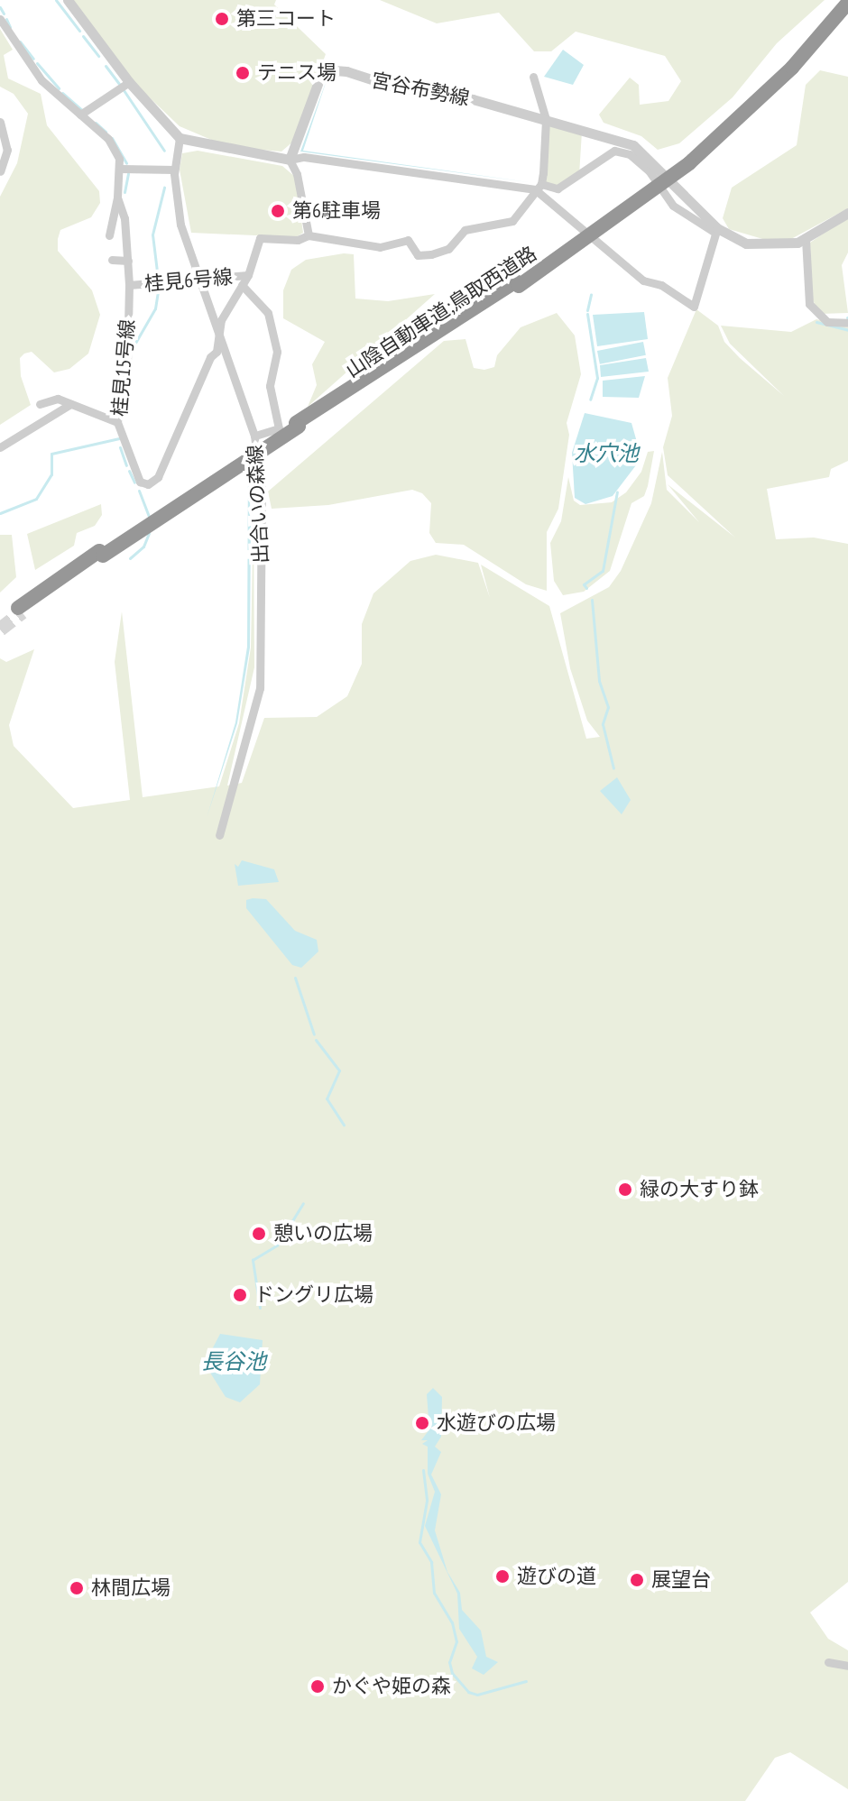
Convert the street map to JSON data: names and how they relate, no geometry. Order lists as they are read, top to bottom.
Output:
{
  "streets": {
    "highway": ["山陰自動車道;鳥取西道路"],
    "street": [
      "宮谷布勢線",
      "桂見6号線",
      "桂見15号線",
      "出合いの森線"
    ]
  },
  "crossings": [
    ["桂見6号線", "桂見15号線"],
    ["桂見6号線", "出合いの森線"],
    ["桂見15号線", "出合いの森線"]
  ],
  "water": ["水穴池", "長谷池"],
  "places": [
    "第三コート",
    "テニス場",
    "第6駐車場",
    "緑の大すり鉢",
    "憩いの広場",
    "ドングリ広場",
    "水遊びの広場",
    "遊びの道",
    "展望台",
    "林間広場",
    "かぐや姫の森"
  ]
}
